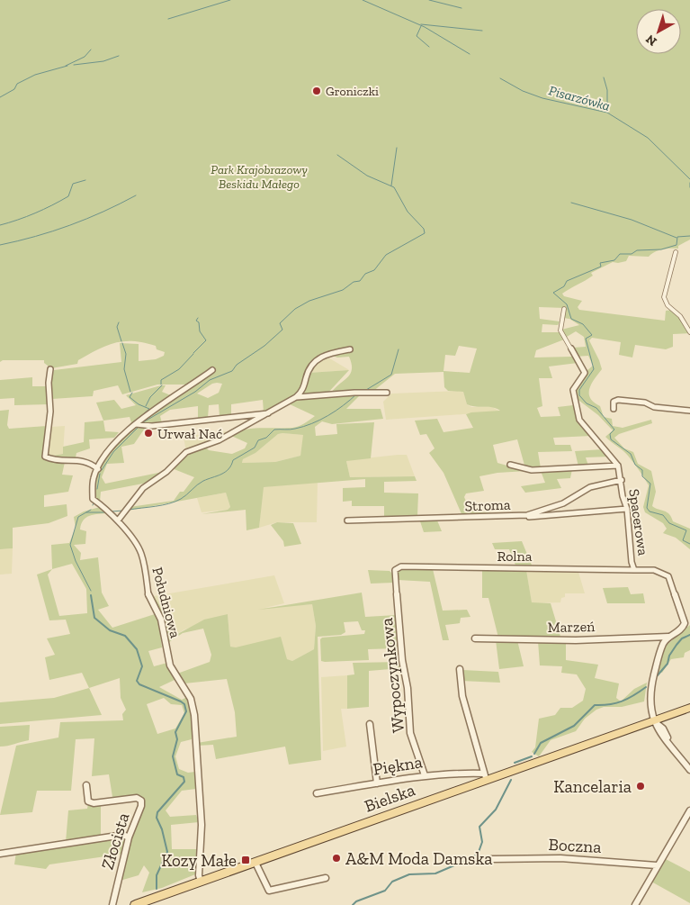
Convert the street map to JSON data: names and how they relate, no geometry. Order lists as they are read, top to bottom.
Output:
{
  "streets": {
    "main road": ["Bielska"],
    "street": [
      "Stroma",
      "Spacerowa",
      "Rolna",
      "Południowa",
      "Marzeń",
      "Wypoczynkowa",
      "Piękna",
      "Złocista",
      "Boczna"
    ]
  },
  "crossings": [
    ["Stroma", "Spacerowa"],
    ["Spacerowa", "Rolna"],
    ["Spacerowa", "Marzeń"],
    ["Spacerowa", "Bielska"],
    ["Rolna", "Wypoczynkowa"],
    ["Południowa", "Bielska"],
    ["Wypoczynkowa", "Piękna"],
    ["Piękna", "Bielska"]
  ],
  "water": ["Pisarzówka"],
  "parks": ["Park Krajobrazowy Beskidu Małego"],
  "places": {
    "other": [
      "Groniczki",
      "Urwał Nać",
      "Kancelaria",
      "A&M Moda Damska"
    ],
    "transit": ["Kozy Małe"]
  },
  "north": "bottom left"
}
